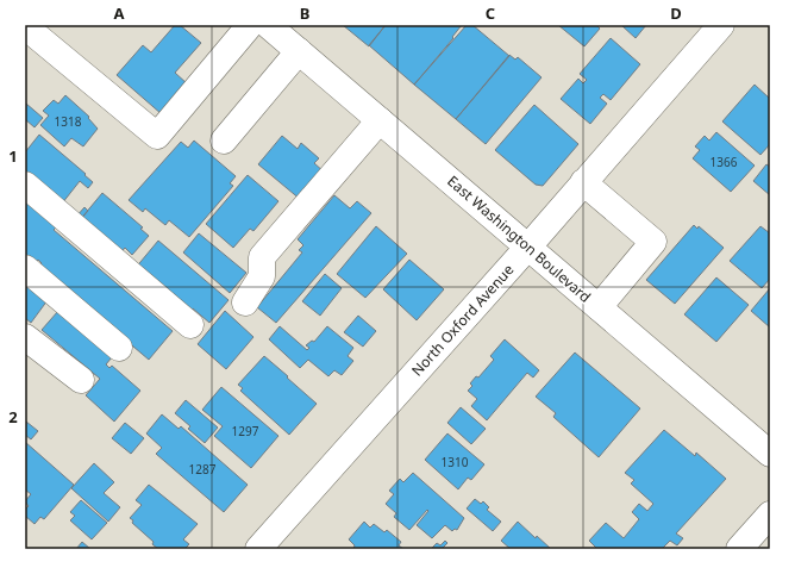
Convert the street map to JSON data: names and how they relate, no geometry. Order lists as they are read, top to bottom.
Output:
{
  "streets": {
    "street": ["East Washington Boulevard", "North Oxford Avenue"]
  },
  "crossings": [
    ["East Washington Boulevard", "North Oxford Avenue"]
  ],
  "house_numbers": [
    "1318",
    "1366",
    "1297",
    "1310",
    "1287"
  ],
  "grid": {
    "columns": [
      "A",
      "B",
      "C",
      "D"
    ],
    "rows": ["1", "2"]
  }
}
